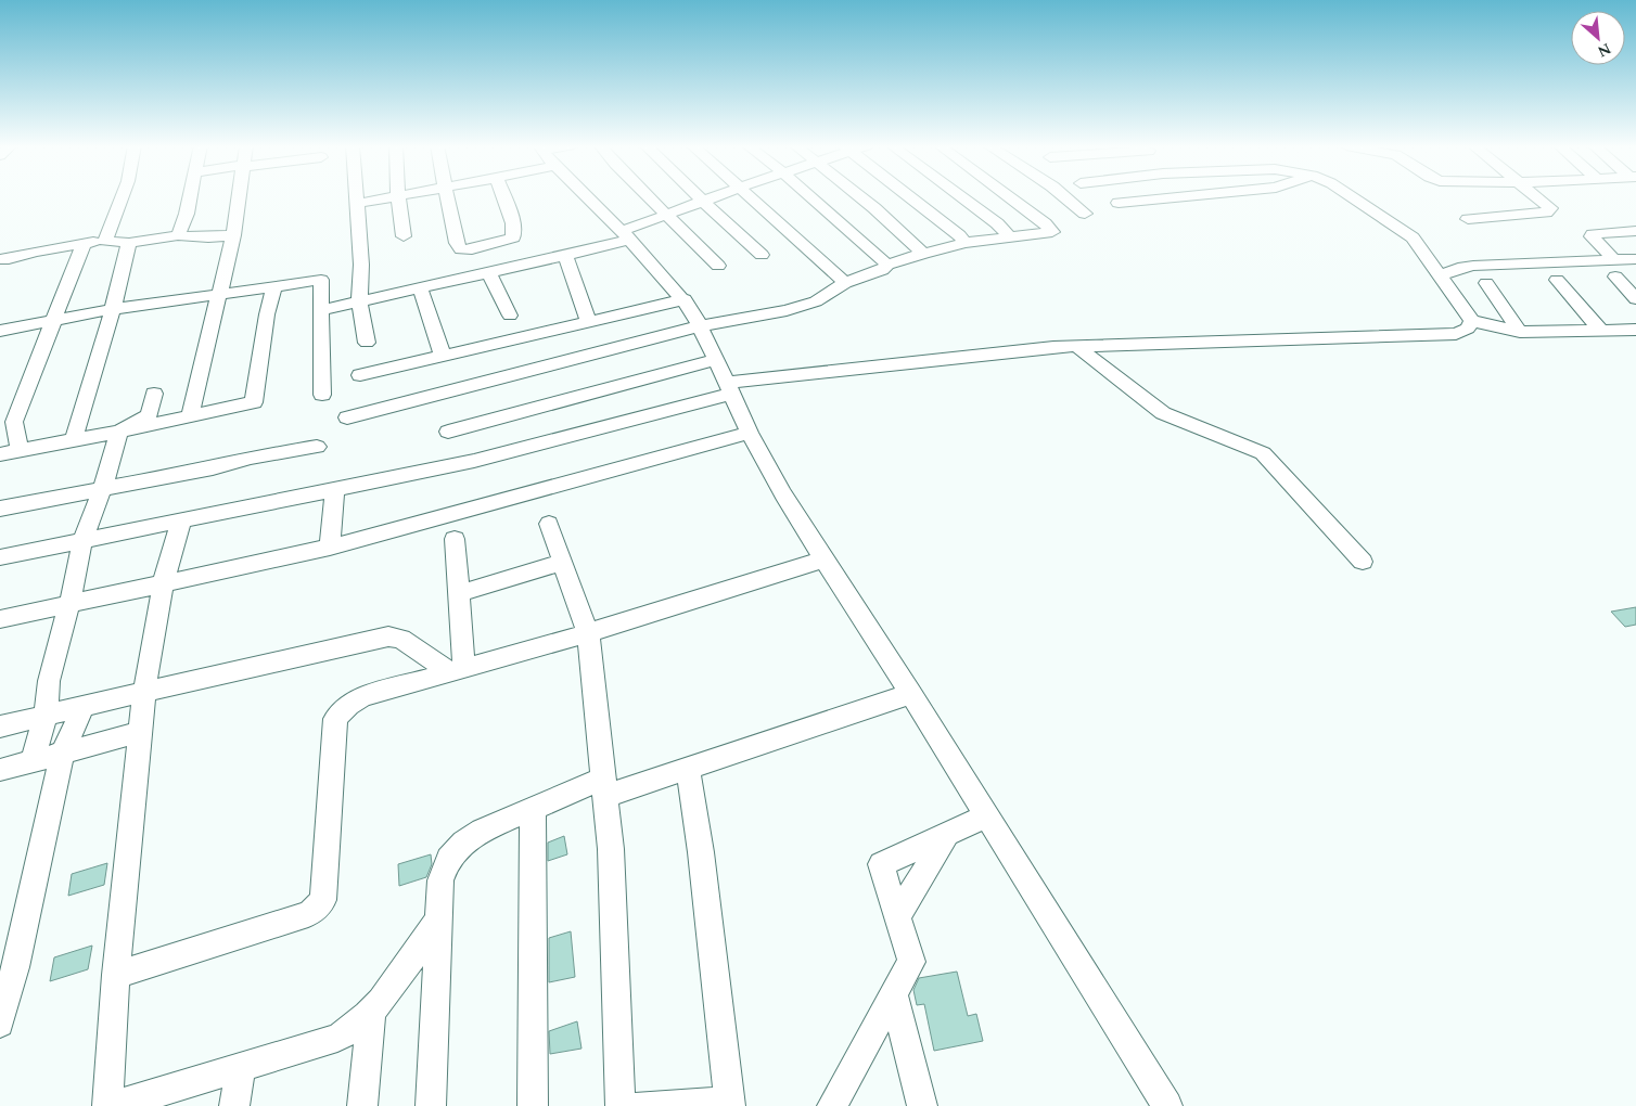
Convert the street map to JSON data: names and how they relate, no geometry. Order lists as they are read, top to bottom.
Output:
{
  "north": "bottom right"
}
